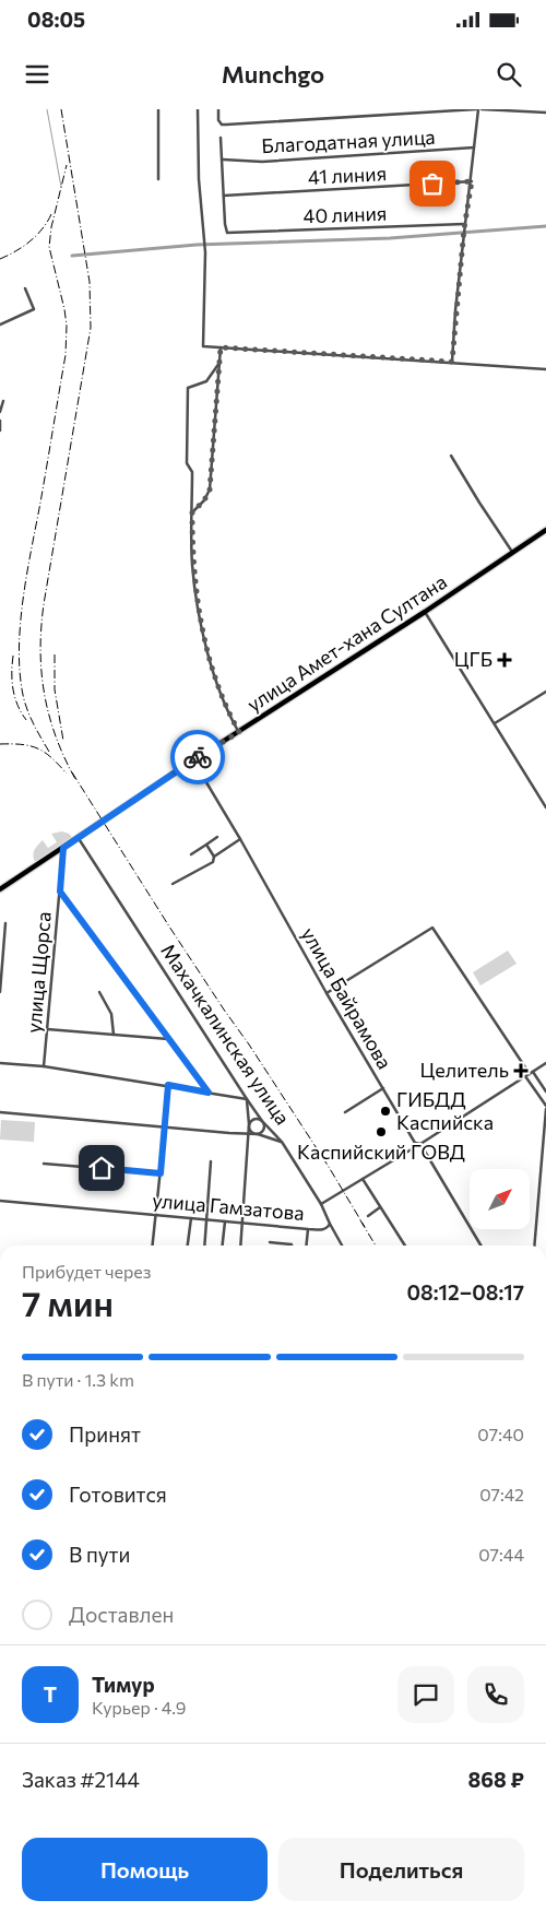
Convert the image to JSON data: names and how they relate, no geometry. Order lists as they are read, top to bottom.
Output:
{
  "streets": {
    "main road": ["улица Амет-хана Султана"],
    "street": [
      "Благодатная улица",
      "41 линия",
      "40 линия",
      "улица Щорса",
      "улица Байрамова",
      "Махачкалинская улица",
      "улица Гамзатова"
    ]
  },
  "crossings": [
    ["41 линия", "40 линия"],
    ["улица Амет-хана Султана", "улица Щорса"],
    ["улица Амет-хана Султана", "улица Байрамова"],
    ["улица Амет-хана Султана", "Махачкалинская улица"],
    ["Махачкалинская улица", "улица Гамзатова"]
  ],
  "places": {
    "health": ["ЦГБ", "Целитель"],
    "other": ["ГИБДД Каспийска", "Каспийский ГОВД"]
  },
  "north": "top right",
  "page": {
    "status": "08:05",
    "header": "Munchgo",
    "heading": ["7 мин", "Прибудет через", "08:12–08:17"],
    "panel": [
      "Тимур",
      "Курьер · 4.9",
      "Заказ #2144",
      "868 ₽"
    ],
    "bar": "В пути · 1.3 km",
    "list": [
      ["Принят", "07:40"],
      ["Готовится", "07:42"],
      ["В пути", "07:44"],
      "Доставлен"
    ],
    "round": "Т",
    "buttons": ["Помощь", "Поделиться"]
  }
}
